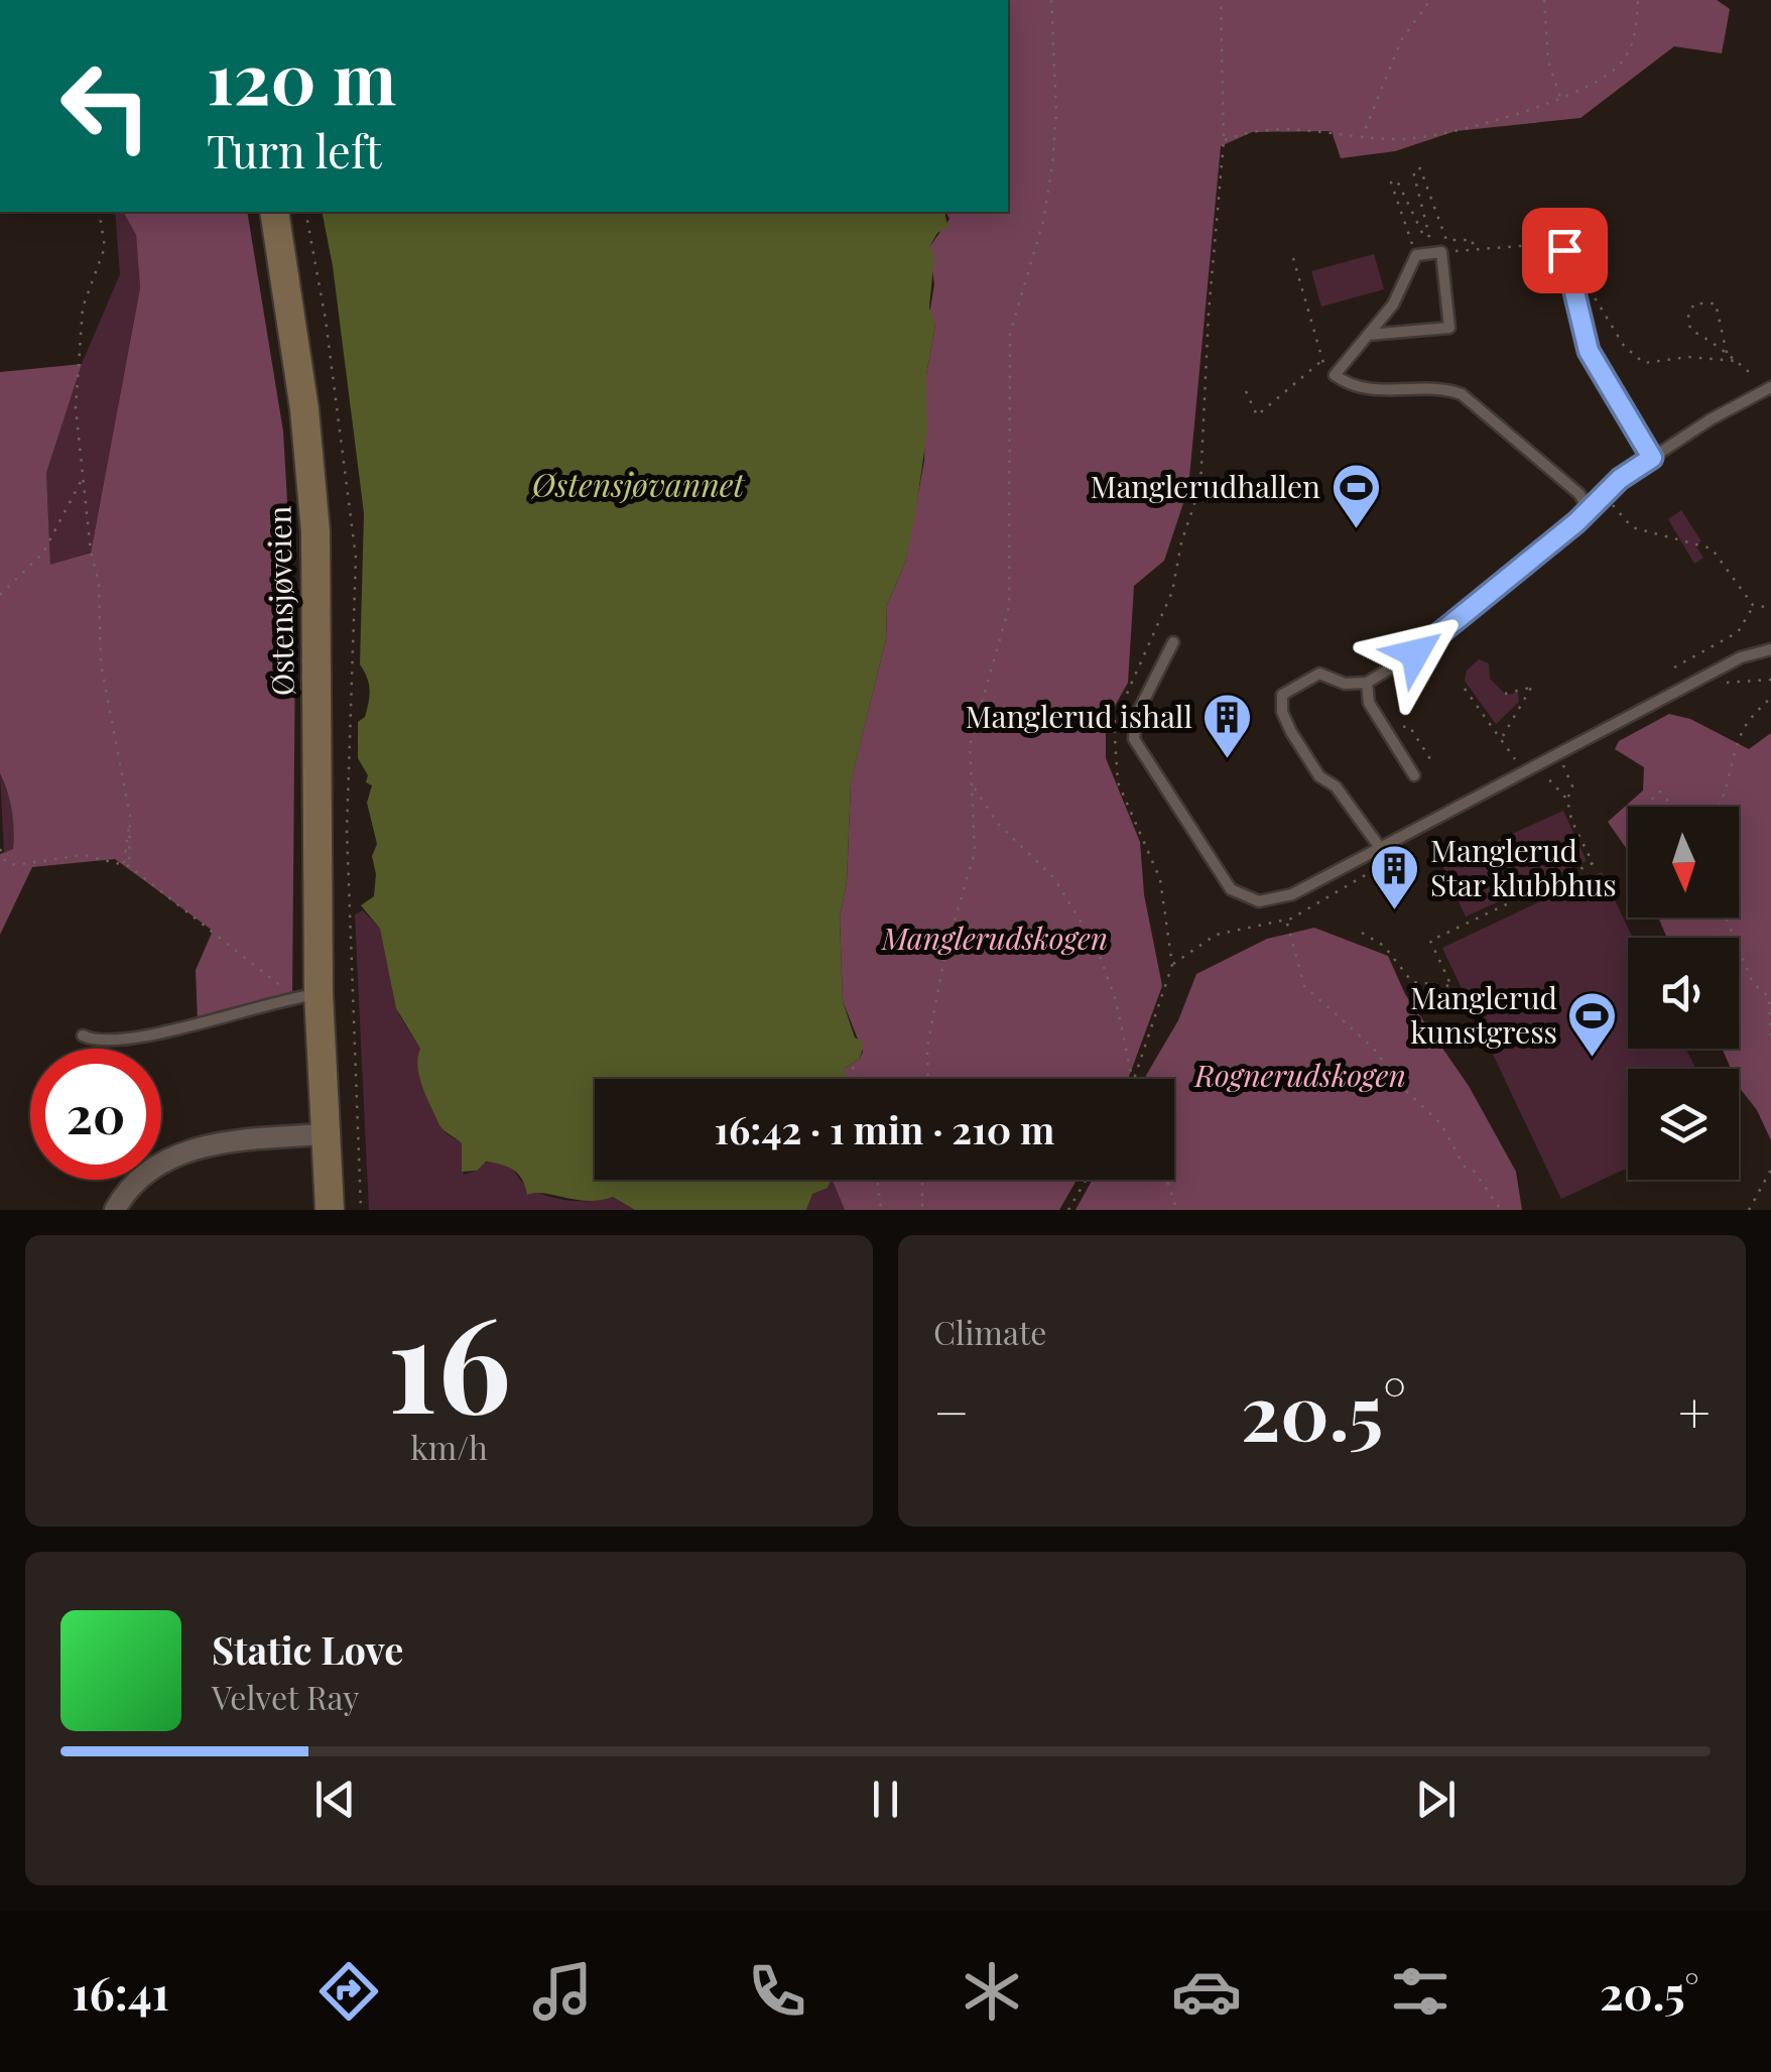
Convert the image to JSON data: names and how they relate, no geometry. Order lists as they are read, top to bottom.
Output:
{
  "streets": {
    "main road": ["Østensjøveien"]
  },
  "water": ["Østensjøvannet"],
  "parks": ["Manglerudskogen", "Rognerudskogen"],
  "places": {
    "sports": ["Manglerudhallen", "Manglerud kunstgress"],
    "building": ["Manglerud ishall", "Manglerud Star klubbhus"]
  },
  "north": "bottom",
  "page": {
    "turn": ["120 m", "Turn left"],
    "limit": "20",
    "trip": "16:42 · 1 min · 210 m",
    "tile": [
      ["16", "km/h"],
      "Climate"
    ],
    "heat": ["−", "20.5°", "+"],
    "song": ["Static Love", "Velvet Ray"],
    "tabs": ["16:41", "20.5°"]
  }
}
